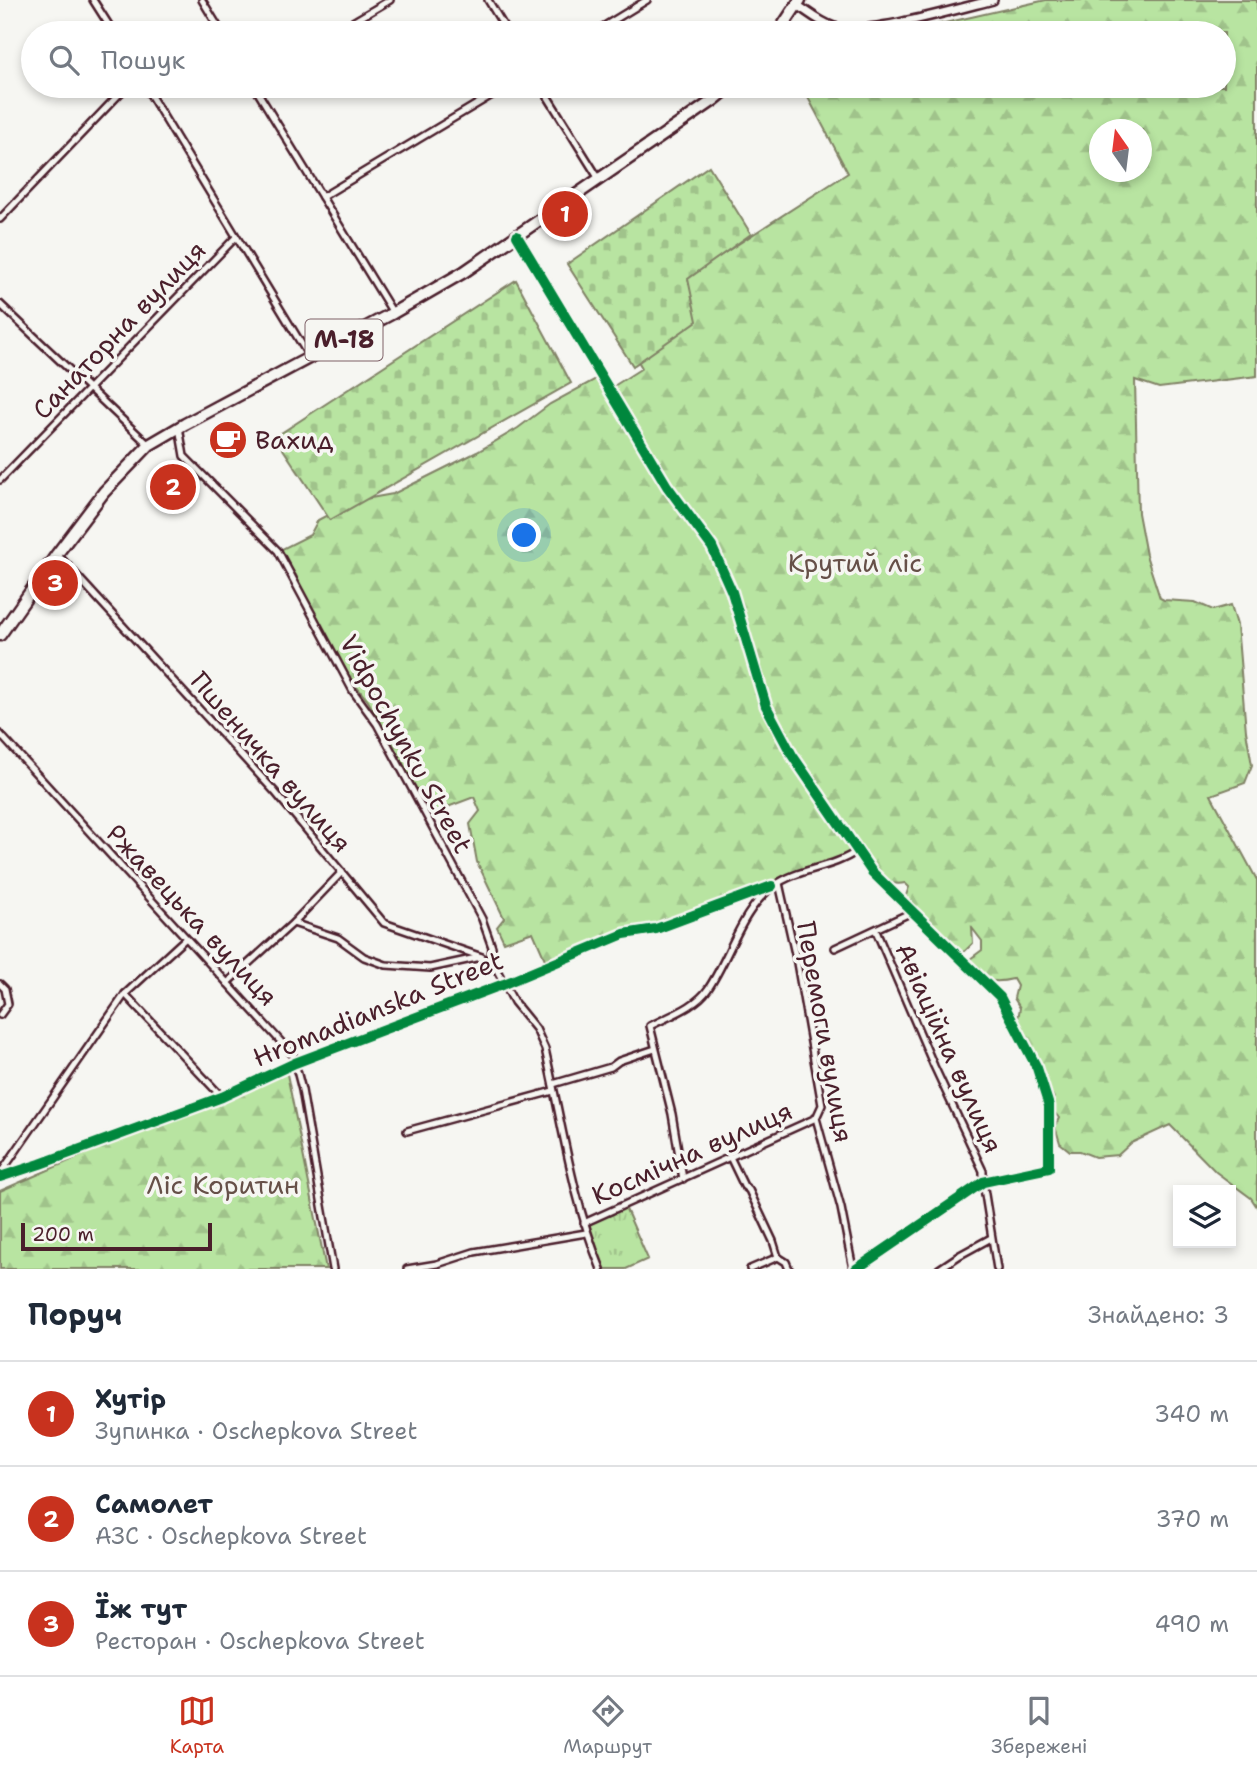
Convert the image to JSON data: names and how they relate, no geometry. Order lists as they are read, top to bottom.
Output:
{
  "streets": {
    "highway": ["М-18"],
    "street": [
      "Санаторна вулиця",
      "Vidpochynku Street",
      "Пшеничка вулиця",
      "Ржавецька вулиця",
      "Hromadianska Street",
      "Перемоги вулиця",
      "Авіаційна вулиця",
      "Космічна вулиця"
    ]
  },
  "crossings": [
    ["М-18", "Vidpochynku Street"],
    ["М-18", "Пшеничка вулиця"],
    ["Vidpochynku Street", "Hromadianska Street"],
    ["Vidpochynku Street", "Космічна вулиця"],
    ["Ржавецька вулиця", "Hromadianska Street"],
    ["Hromadianska Street", "Перемоги вулиця"],
    ["Перемоги вулиця", "Космічна вулиця"]
  ],
  "parks": ["Крутий ліс", "Ліс Коритин"],
  "places": {
    "cafe": ["Вахид"]
  },
  "scale_bar": "200 m",
  "north": "top",
  "page": {
    "search": "Пошук",
    "pins": ["1", "2", "3"],
    "scale": "200 m",
    "heading": ["Поруч", "Знайдено: 3"],
    "list": [
      {
        "mark": "1",
        "name": "Хутір",
        "note": "Зупинка · Oschepkova Street",
        "value": "340 m"
      },
      {
        "mark": "2",
        "name": "Самолет",
        "note": "АЗС · Oschepkova Street",
        "value": "370 m"
      },
      {
        "mark": "3",
        "name": "Їж тут",
        "note": "Ресторан · Oschepkova Street",
        "value": "490 m"
      }
    ],
    "nav": ["Карта", "Маршрут", "Збережені"]
  }
}
